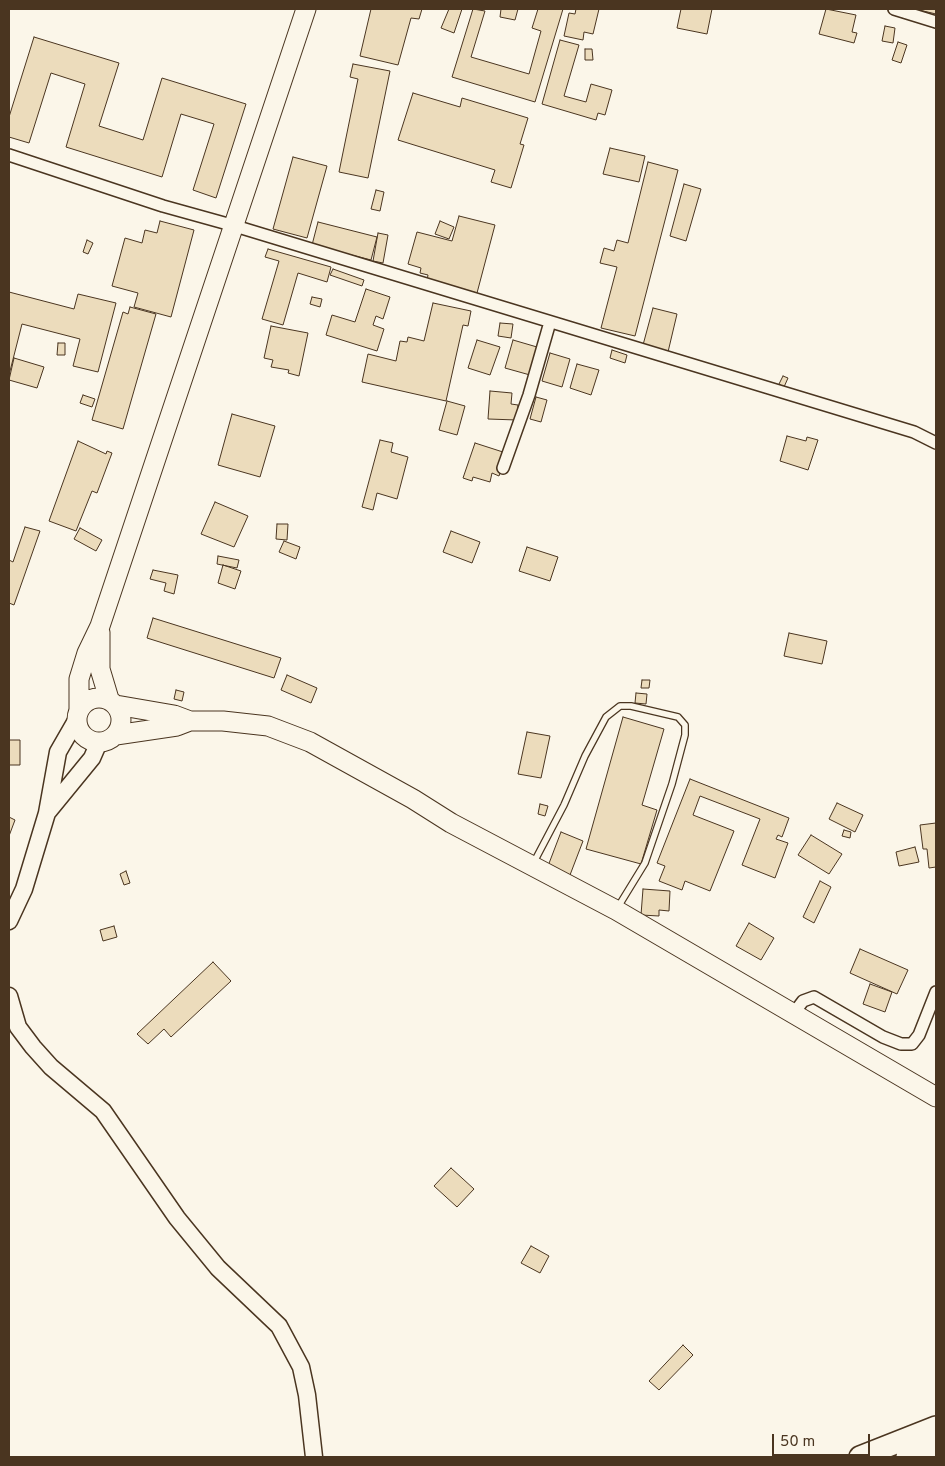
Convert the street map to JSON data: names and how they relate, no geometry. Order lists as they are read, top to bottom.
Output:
{
  "scale_bar": "50 m"
}
